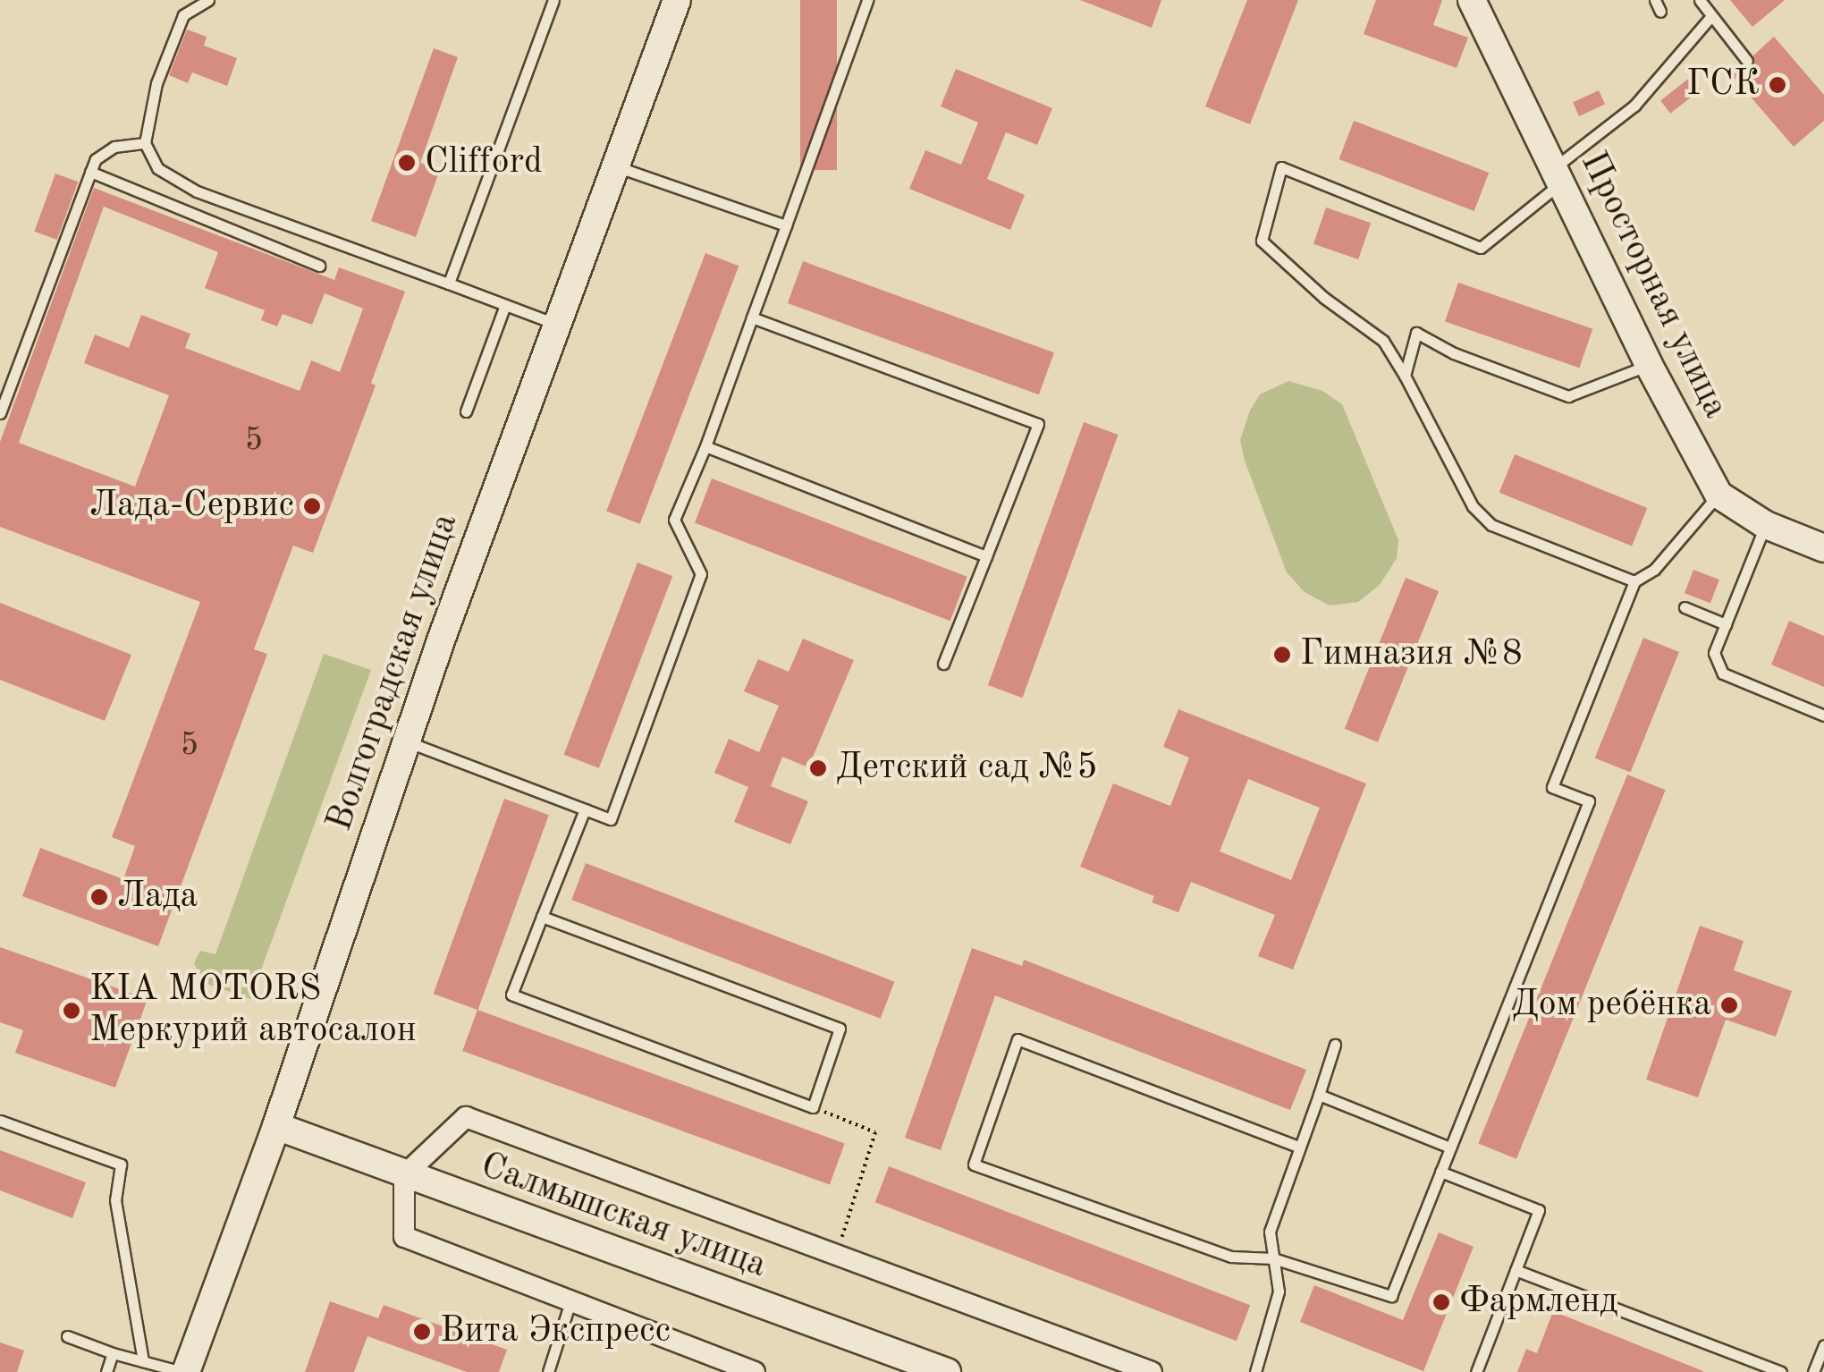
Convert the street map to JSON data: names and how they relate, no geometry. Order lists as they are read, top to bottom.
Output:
{
  "streets": {
    "main road": ["Просторная улица", "Волгоградская улица", "Салмышская улица"]
  },
  "crossings": [
    ["Волгоградская улица", "Салмышская улица"]
  ],
  "places": [
    "ГСК",
    "Clifford",
    "Лада-Сервис",
    "Гимназия №8",
    "Детский сад №5",
    "Лада",
    "Дом ребёнка",
    "KIA MOTORS Меркурий автосалон",
    "Фармленд",
    "Вита Экспресс"
  ],
  "house_numbers": ["5", "5"]
}
